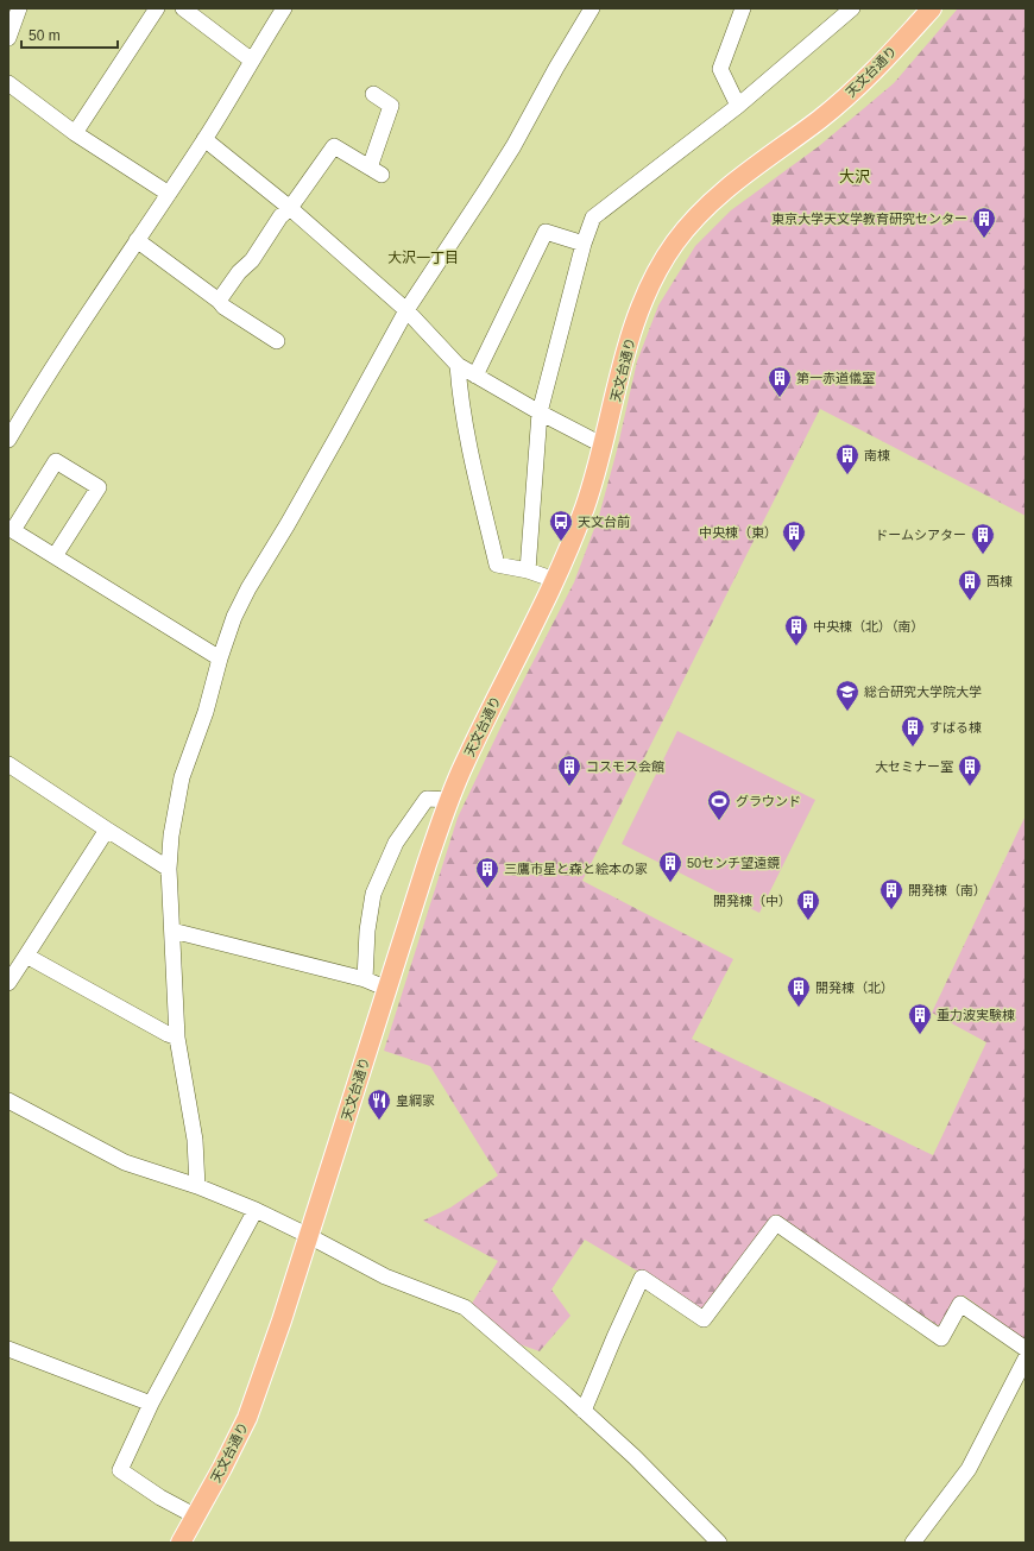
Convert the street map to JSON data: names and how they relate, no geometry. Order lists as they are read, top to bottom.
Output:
{
  "streets": {
    "main road": ["天文台通り"]
  },
  "districts": ["大沢", "大沢一丁目"],
  "places": {
    "building": [
      "東京大学天文学教育研究センター",
      "第一赤道儀室",
      "南棟",
      "中央棟（東）",
      "ドームシアター",
      "西棟",
      "中央棟（北）（南）",
      "すばる棟",
      "コスモス会館",
      "大セミナー室",
      "50センチ望遠鏡",
      "三鷹市星と森と絵本の家",
      "開発棟（南）",
      "開発棟（中）",
      "開発棟（北）",
      "重力波実験棟"
    ],
    "bus stop": ["天文台前"],
    "school or university": ["総合研究大学院大学"],
    "sports": ["グラウンド"],
    "restaurant": ["皇綱家"]
  },
  "scale_bar": "50 m"
}
